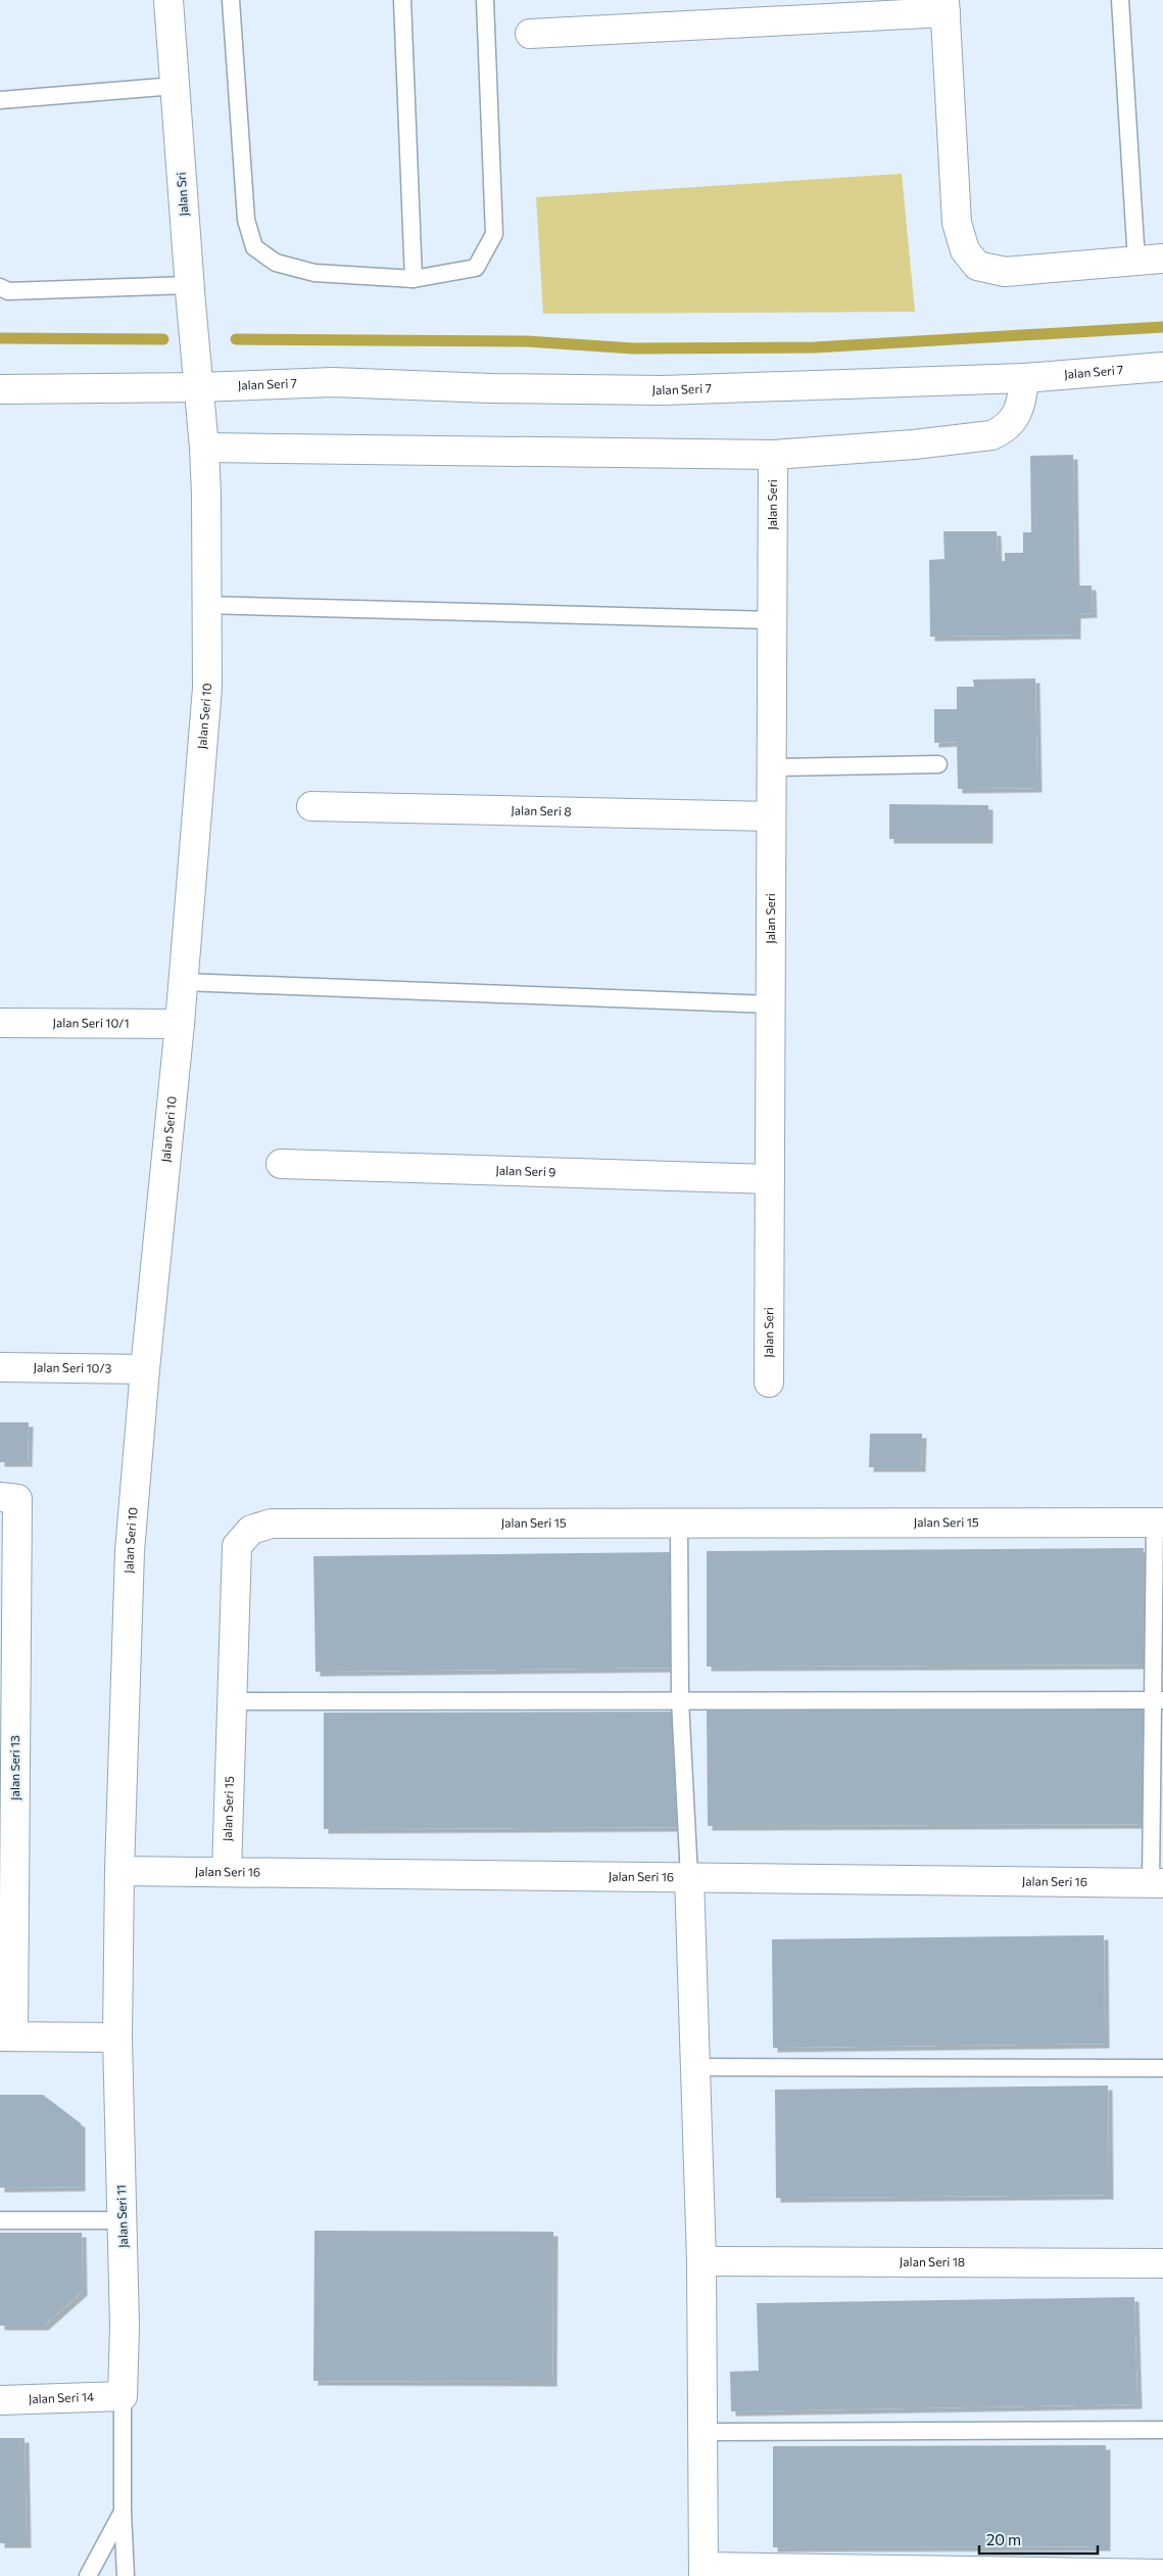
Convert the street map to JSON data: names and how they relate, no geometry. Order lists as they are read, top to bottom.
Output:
{
  "streets": {
    "street": [
      "Jalan Sri",
      "Jalan Seri 7",
      "Jalan Seri",
      "Jalan Seri 10",
      "Jalan Seri 8",
      "Jalan Seri 10/1",
      "Jalan Seri 9",
      "Jalan Seri 10/3",
      "Jalan Seri 15",
      "Jalan Seri 13",
      "Jalan Seri 16",
      "Jalan Seri 11",
      "Jalan Seri 18",
      "Jalan Seri 14"
    ]
  },
  "crossings": [
    ["Jalan Sri", "Jalan Seri 7"],
    ["Jalan Sri", "Jalan Seri 10"],
    ["Jalan Seri 7", "Jalan Seri 10"],
    ["Jalan Seri", "Jalan Seri 8"],
    ["Jalan Seri", "Jalan Seri 9"],
    ["Jalan Seri 10", "Jalan Seri 10/1"],
    ["Jalan Seri 10", "Jalan Seri 10/3"],
    ["Jalan Seri 10", "Jalan Seri 16"],
    ["Jalan Seri 10", "Jalan Seri 11"],
    ["Jalan Seri 15", "Jalan Seri 16"],
    ["Jalan Seri 16", "Jalan Seri 11"],
    ["Jalan Seri 11", "Jalan Seri 14"]
  ],
  "scale_bar": "20 m"
}
